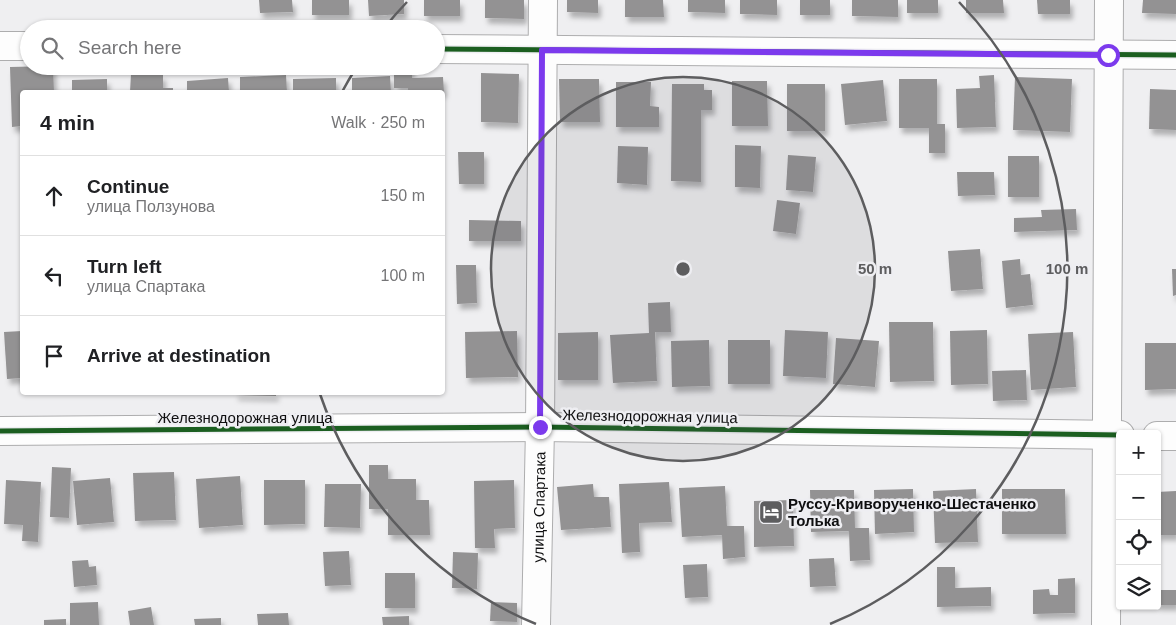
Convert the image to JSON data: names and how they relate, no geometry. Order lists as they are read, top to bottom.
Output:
{
  "streets": {
    "street": ["Железнодорожная улица", "улица Спартака"]
  },
  "crossings": [
    ["Железнодорожная улица", "улица Спартака"]
  ],
  "places": {
    "hotel": ["Руссу-Криворученко-Шестаченко Толька"]
  },
  "page": {
    "search": "Search here",
    "heading": ["4 min", "Walk · 250 m"],
    "list": [
      ["Continue", "улица Ползунова", "150 m"],
      ["Turn left", "улица Спартака", "100 m"],
      "Arrive at destination"
    ],
    "map_buttons": ["+", "−"]
  },
  "rings": ["50 m", "100 m"]
}
